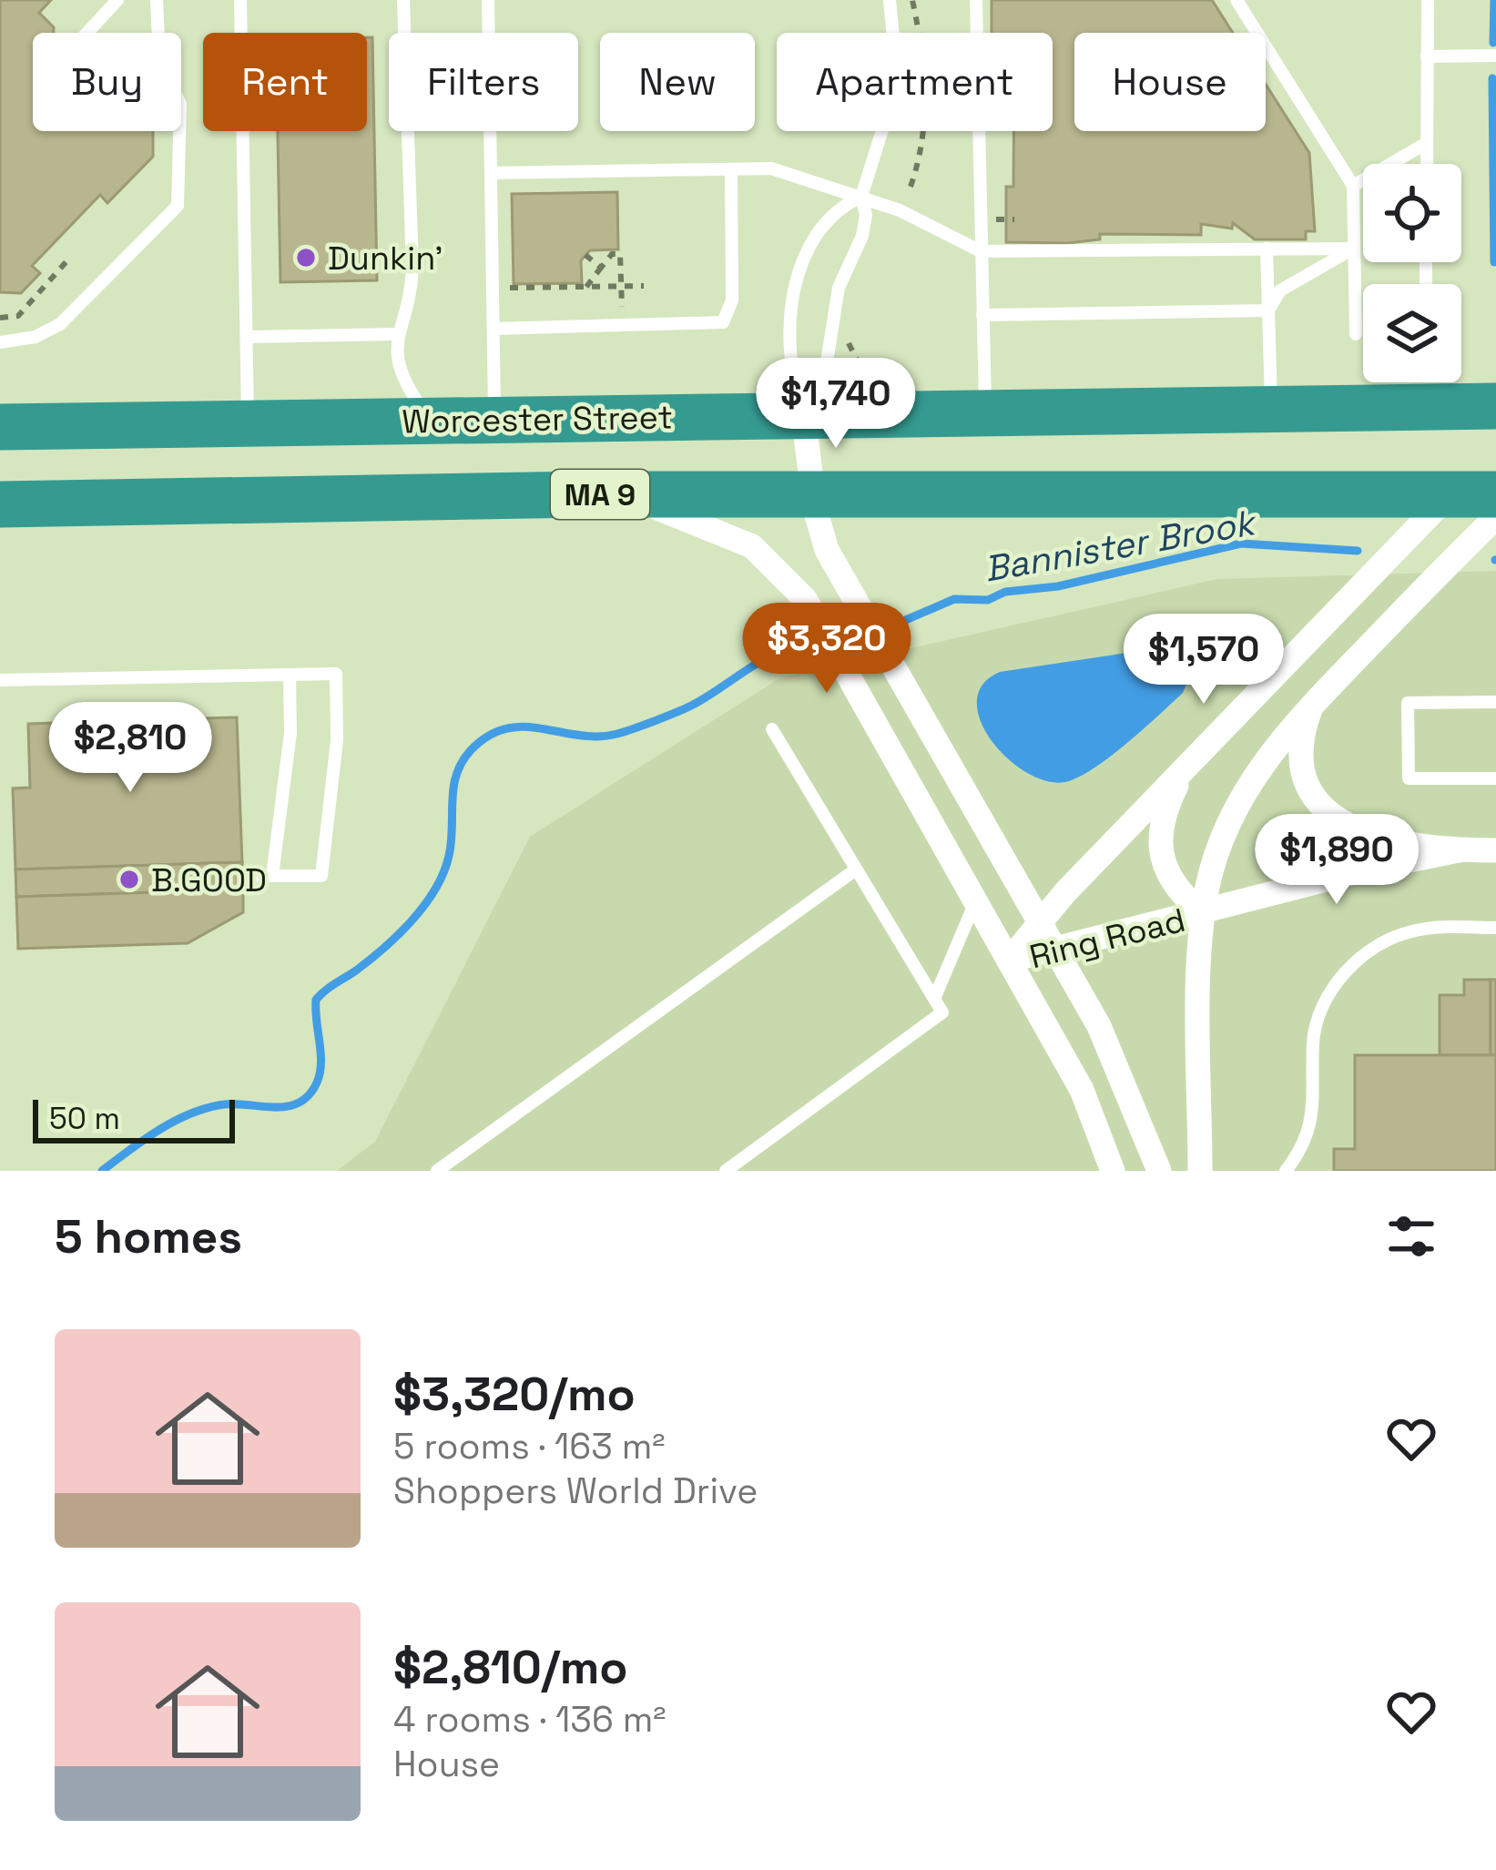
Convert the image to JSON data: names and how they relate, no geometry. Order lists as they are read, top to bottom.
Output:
{
  "streets": {
    "highway": ["Worcester Street", "MA 9"],
    "street": ["Ring Road"]
  },
  "water": ["Bannister Brook"],
  "places": ["Dunkin'", "B.GOOD"],
  "scale_bar": "50 m",
  "page": {
    "chip": [
      "Buy",
      "Rent",
      "Filters",
      "New",
      "Apartment",
      "House"
    ],
    "price": [
      "$1,740",
      "$3,320",
      "$1,570",
      "$2,810",
      "$1,890"
    ],
    "scale": "50 m",
    "heading": "5 homes",
    "list": [
      {
        "name": "$3,320/mo",
        "note": "5 rooms · 163 m² · Shoppers World Drive"
      },
      {
        "name": "$2,810/mo",
        "note": "4 rooms · 136 m² · House"
      }
    ]
  }
}
